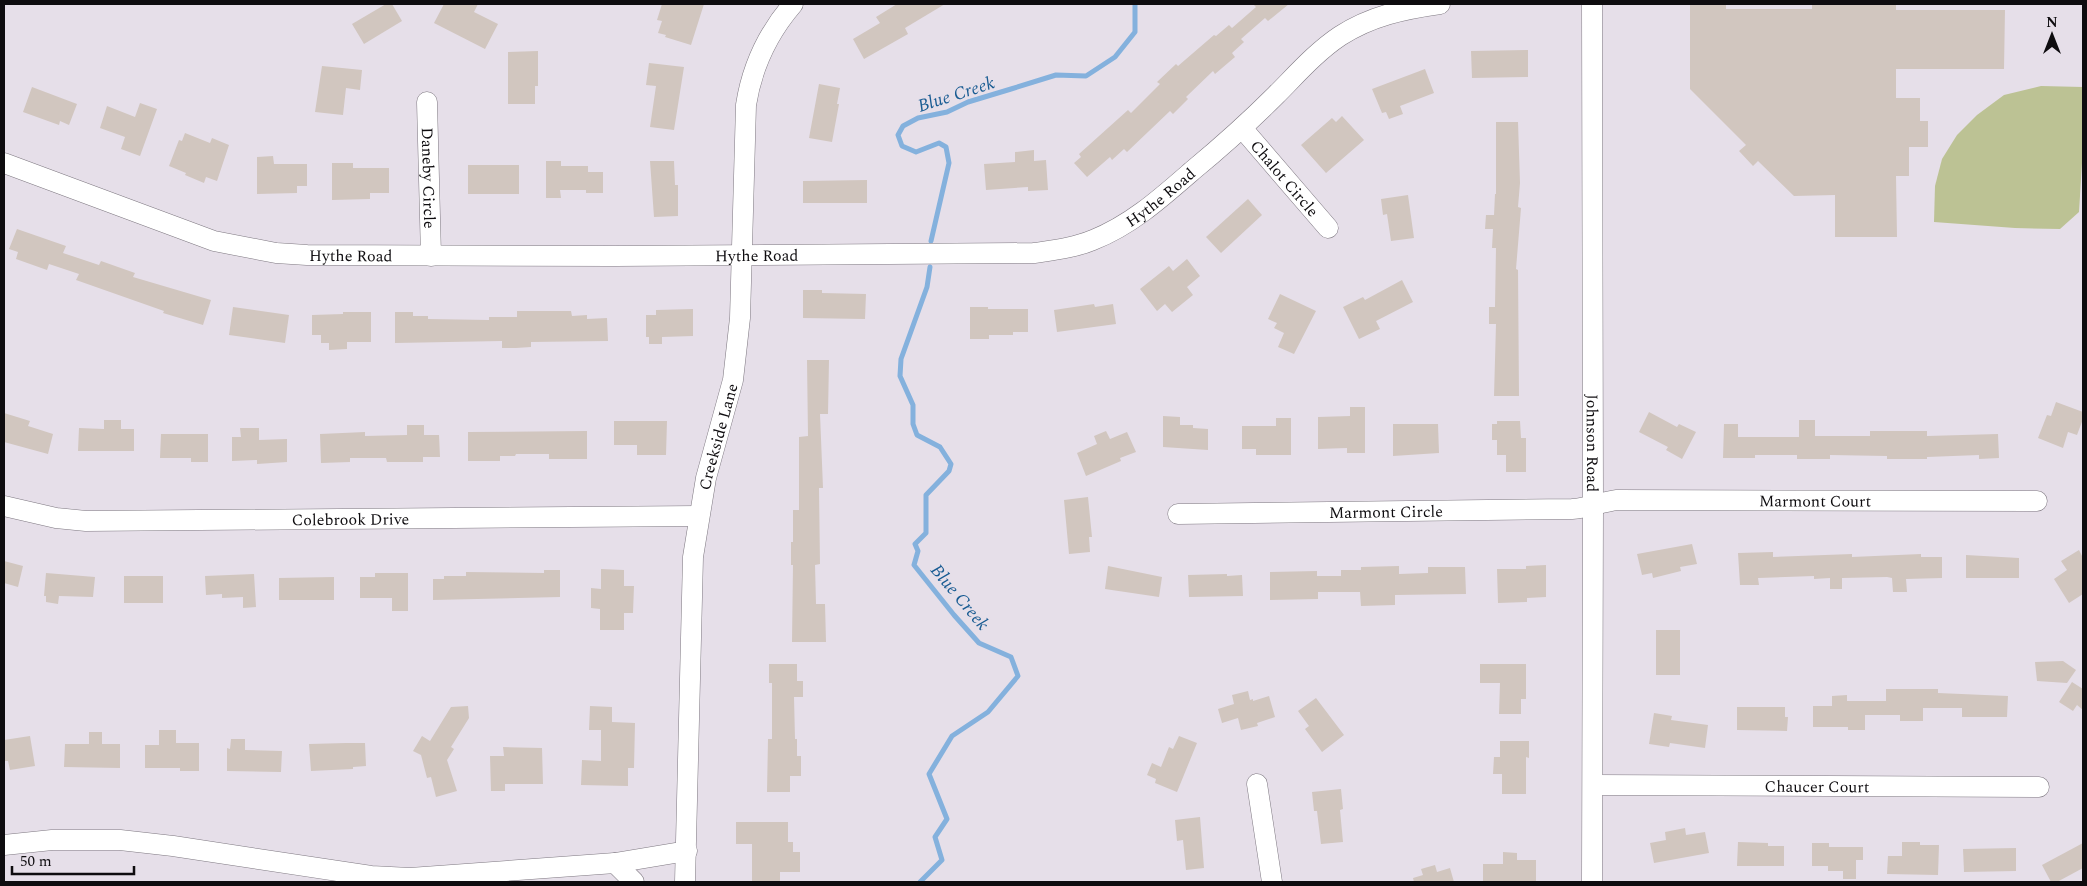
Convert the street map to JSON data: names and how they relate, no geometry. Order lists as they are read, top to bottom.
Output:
{
  "streets": {
    "street": [
      "Chalot Circle",
      "Daneby Circle",
      "Hythe Road",
      "Creekside Lane",
      "Johnson Road",
      "Marmont Court",
      "Marmont Circle",
      "Colebrook Drive",
      "Chaucer Court"
    ]
  },
  "crossings": [
    ["Chalot Circle", "Hythe Road"],
    ["Daneby Circle", "Hythe Road"],
    ["Hythe Road", "Creekside Lane"],
    ["Creekside Lane", "Colebrook Drive"],
    ["Johnson Road", "Marmont Court"],
    ["Johnson Road", "Marmont Circle"],
    ["Johnson Road", "Chaucer Court"],
    ["Marmont Court", "Marmont Circle"]
  ],
  "water": ["Blue Creek"],
  "scale_bar": "50 m",
  "north": "top"
}
